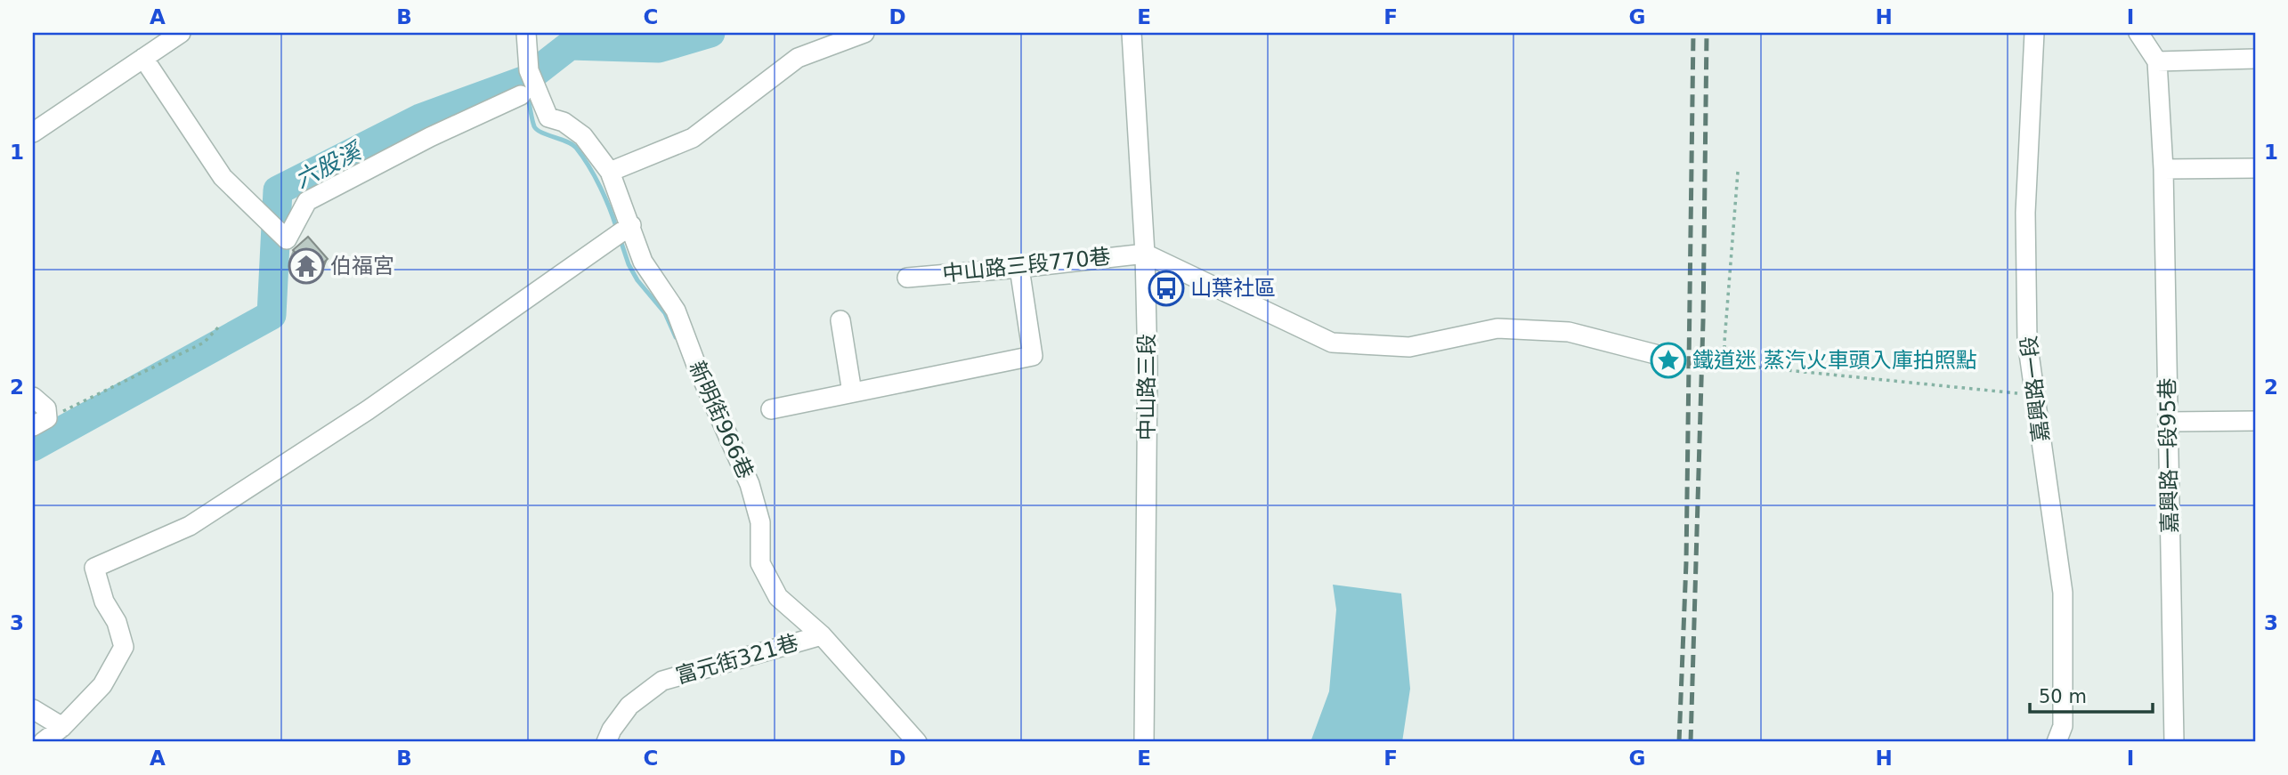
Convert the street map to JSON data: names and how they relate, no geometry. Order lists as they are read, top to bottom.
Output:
{
  "streets": {
    "street": [
      "中山路三段770巷",
      "中山路三段",
      "嘉興路一段",
      "新明街966巷",
      "嘉興路一段95巷",
      "富元街321巷"
    ]
  },
  "crossings": [
    ["中山路三段770巷", "中山路三段"],
    ["新明街966巷", "富元街321巷"]
  ],
  "water": ["六股溪"],
  "places": {
    "temple": ["伯福宮"],
    "bus stop": ["山葉社區"],
    "place": ["鐵道迷 蒸汽火車頭入庫拍照點"]
  },
  "scale_bar": "50 m",
  "grid": {
    "columns": [
      "A",
      "B",
      "C",
      "D",
      "E",
      "F",
      "G",
      "H",
      "I"
    ],
    "rows": ["1", "2", "3"]
  }
}
